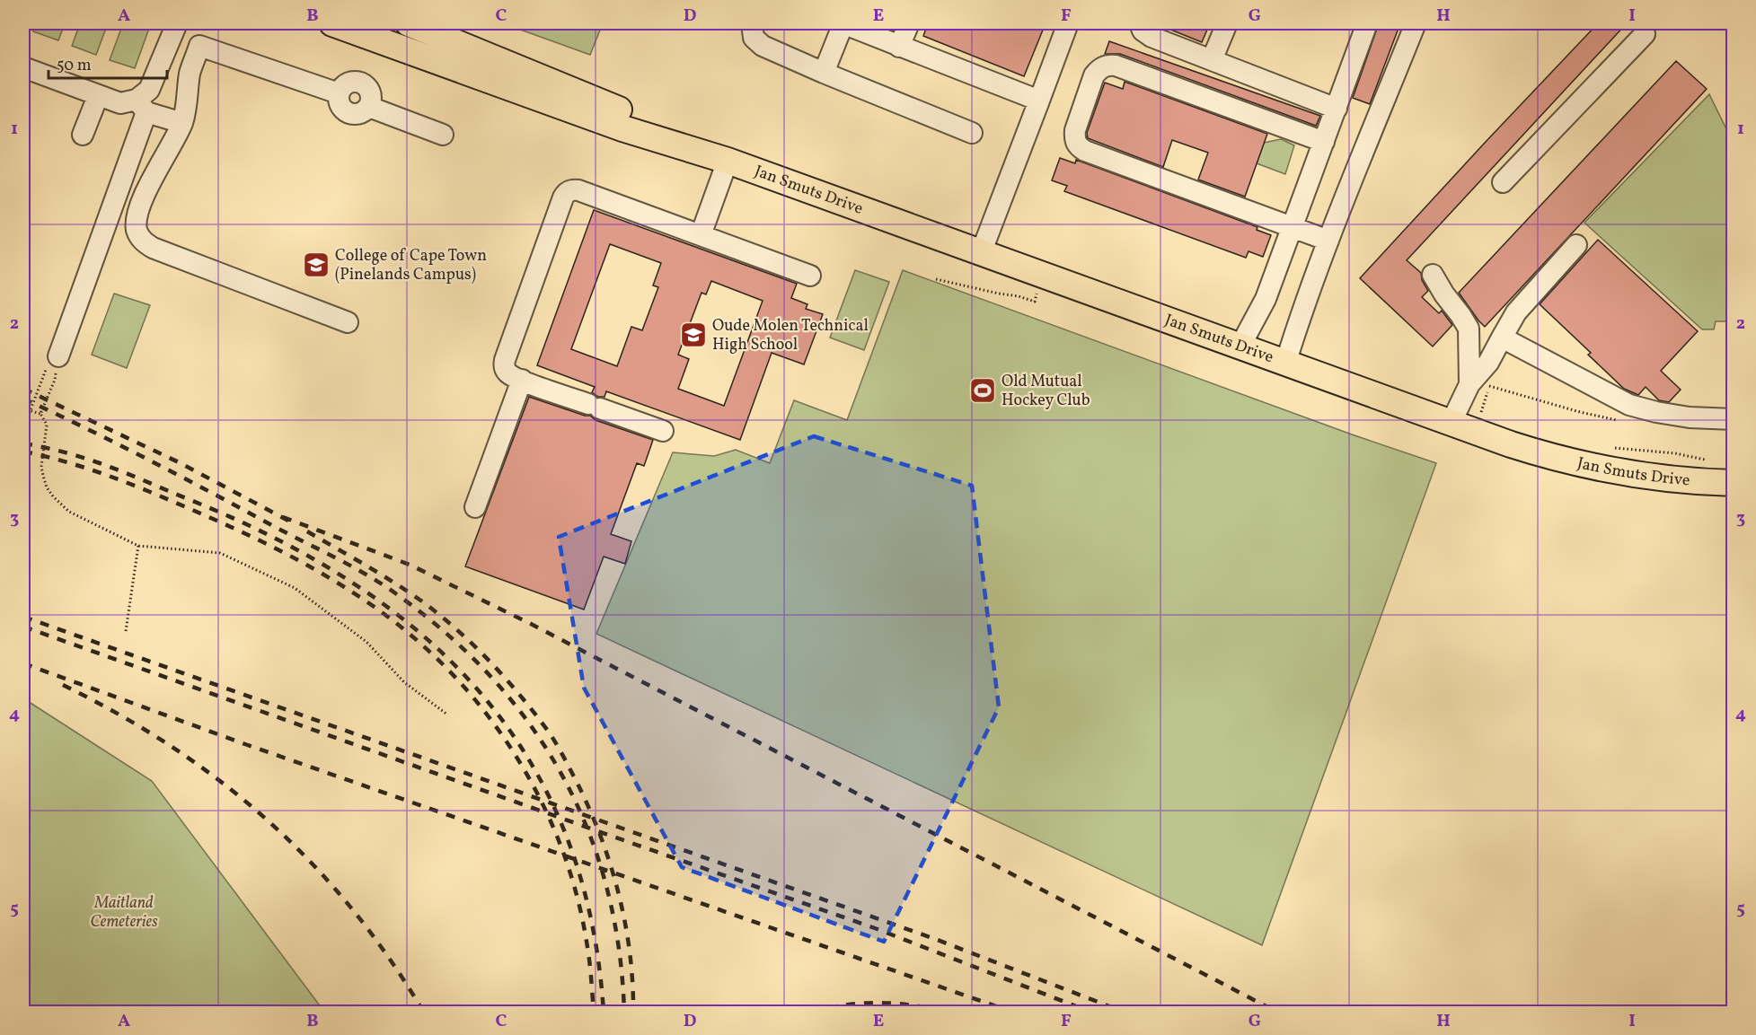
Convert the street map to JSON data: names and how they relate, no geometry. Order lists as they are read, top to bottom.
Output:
{
  "streets": {
    "main road": ["Jan Smuts Drive"]
  },
  "parks": ["Maitland Cemeteries"],
  "places": {
    "school or university": ["College of Cape Town (Pinelands Campus)", "Oude Molen Technical High School"],
    "sports": ["Old Mutual Hockey Club"]
  },
  "scale_bar": "50 m",
  "grid": {
    "columns": [
      "A",
      "B",
      "C",
      "D",
      "E",
      "F",
      "G",
      "H",
      "I"
    ],
    "rows": [
      "1",
      "2",
      "3",
      "4",
      "5"
    ]
  }
}
